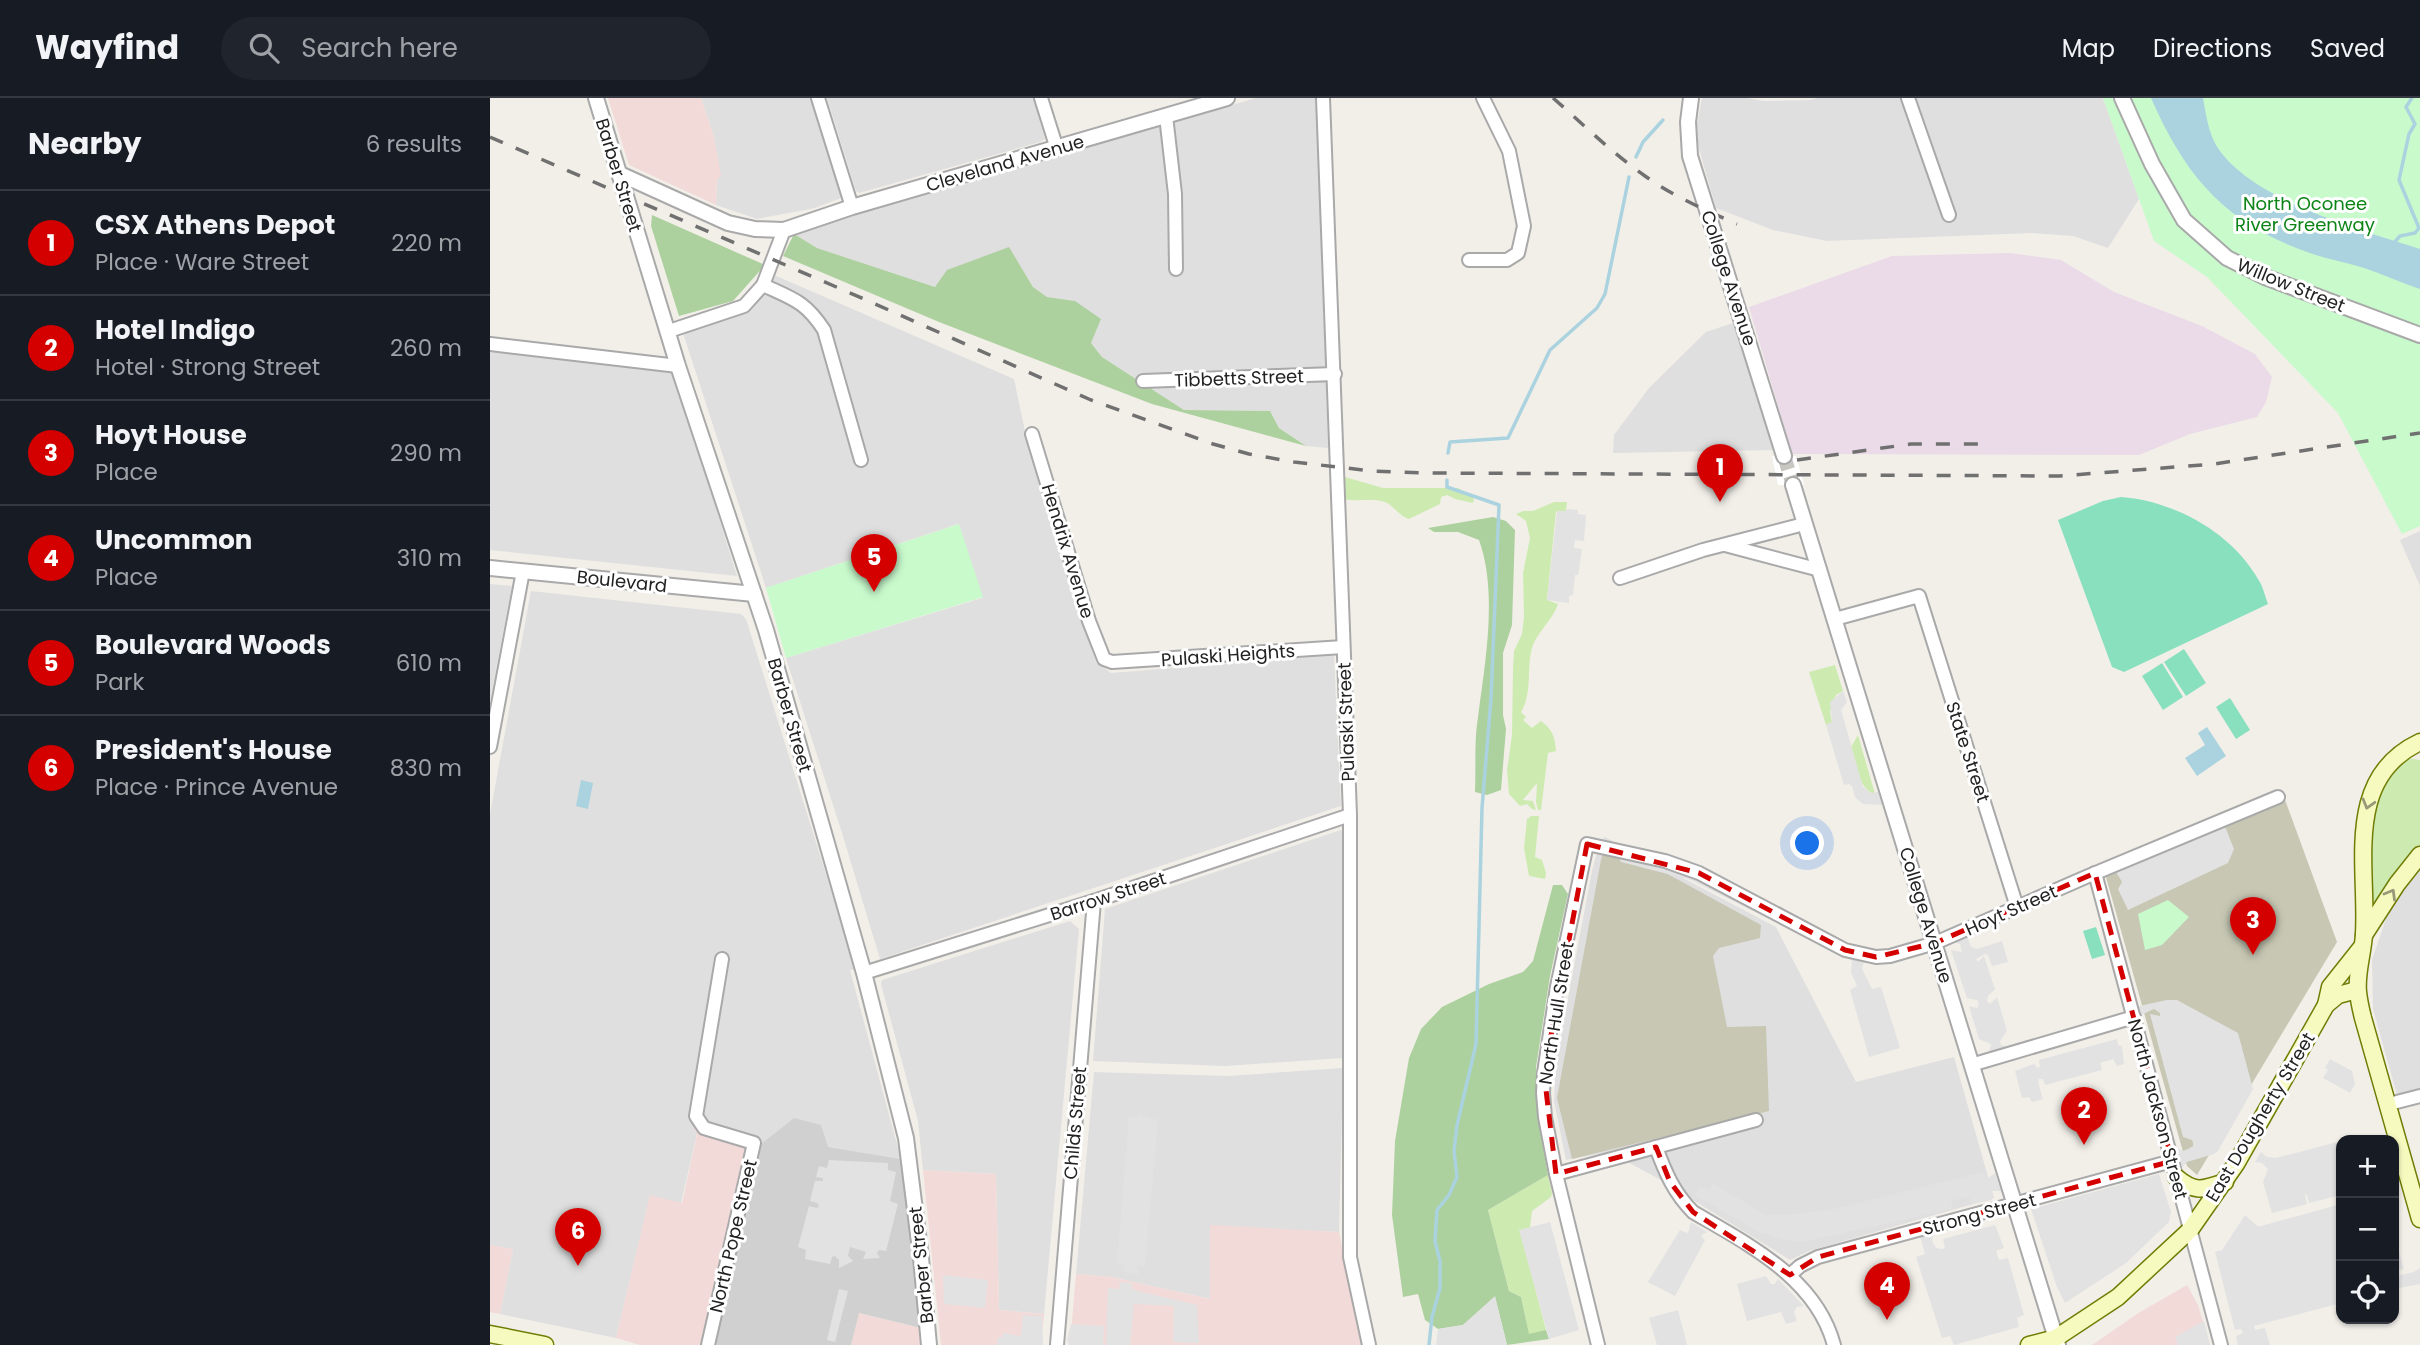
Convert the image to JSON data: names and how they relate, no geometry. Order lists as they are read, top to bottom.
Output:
{
  "streets": {
    "main road": ["East Dougherty Street"],
    "street": [
      "Cleveland Avenue",
      "Barber Street",
      "College Avenue",
      "Willow Street",
      "Tibbetts Street",
      "Hendrix Avenue",
      "Boulevard",
      "Pulaski Heights",
      "Pulaski Street",
      "State Street",
      "Barrow Street",
      "Hoyt Street",
      "North Hull Street",
      "North Jackson Street",
      "Childs Street",
      "Strong Street",
      "North Pope Street"
    ]
  },
  "crossings": [
    ["Cleveland Avenue", "Barber Street"],
    ["Barber Street", "Boulevard"],
    ["Barber Street", "Barrow Street"],
    ["College Avenue", "State Street"],
    ["College Avenue", "Hoyt Street"],
    ["College Avenue", "East Dougherty Street"],
    ["College Avenue", "Strong Street"],
    ["Tibbetts Street", "Pulaski Street"],
    ["Hendrix Avenue", "Pulaski Heights"],
    ["Pulaski Heights", "Pulaski Street"],
    ["Pulaski Street", "Barrow Street"],
    ["State Street", "Hoyt Street"],
    ["Barrow Street", "Childs Street"],
    ["Hoyt Street", "North Hull Street"],
    ["Hoyt Street", "North Jackson Street"],
    ["North Jackson Street", "East Dougherty Street"],
    ["North Jackson Street", "Strong Street"]
  ],
  "parks": ["North Oconee River Greenway"],
  "page": {
    "header": "Wayfind",
    "search": "Search here",
    "nav": ["Map", "Directions", "Saved"],
    "heading": ["Nearby", "6 results"],
    "list": [
      {
        "mark": "1",
        "name": "CSX Athens Depot",
        "note": "Place · Ware Street",
        "value": "220 m"
      },
      {
        "mark": "2",
        "name": "Hotel Indigo",
        "note": "Hotel · Strong Street",
        "value": "260 m"
      },
      {
        "mark": "3",
        "name": "Hoyt House",
        "note": "Place",
        "value": "290 m"
      },
      {
        "mark": "4",
        "name": "Uncommon",
        "note": "Place",
        "value": "310 m"
      },
      {
        "mark": "5",
        "name": "Boulevard Woods",
        "note": "Park",
        "value": "610 m"
      },
      {
        "mark": "6",
        "name": "President's House",
        "note": "Place · Prince Avenue",
        "value": "830 m"
      }
    ],
    "pins": [
      "1",
      "5",
      "3",
      "2",
      "6",
      "4"
    ],
    "map_buttons": ["+", "−"]
  }
}
